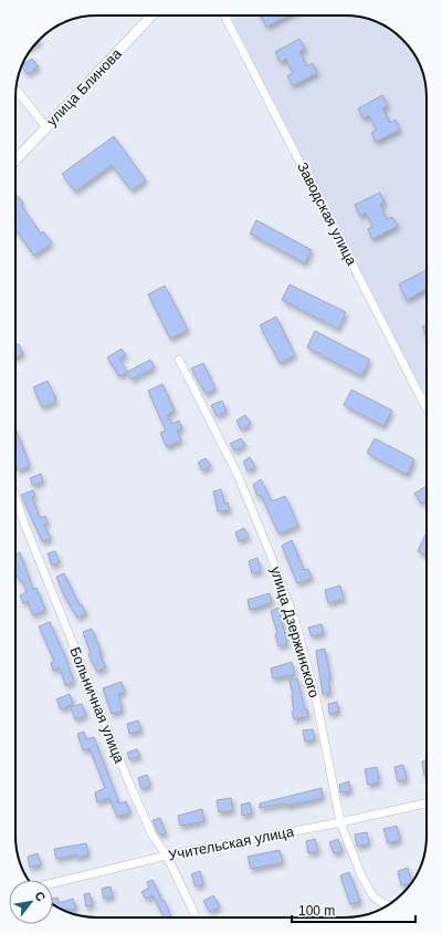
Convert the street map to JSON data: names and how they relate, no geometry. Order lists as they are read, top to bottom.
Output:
{
  "streets": {
    "main road": ["улица Блинова"],
    "street": [
      "Заводская улица",
      "улица Дзержинского",
      "Больничная улица",
      "Учительская улица"
    ]
  },
  "crossings": [
    ["улица Дзержинского", "Учительская улица"],
    ["Больничная улица", "Учительская улица"]
  ],
  "scale_bar": "100 m",
  "north": "top right"
}
